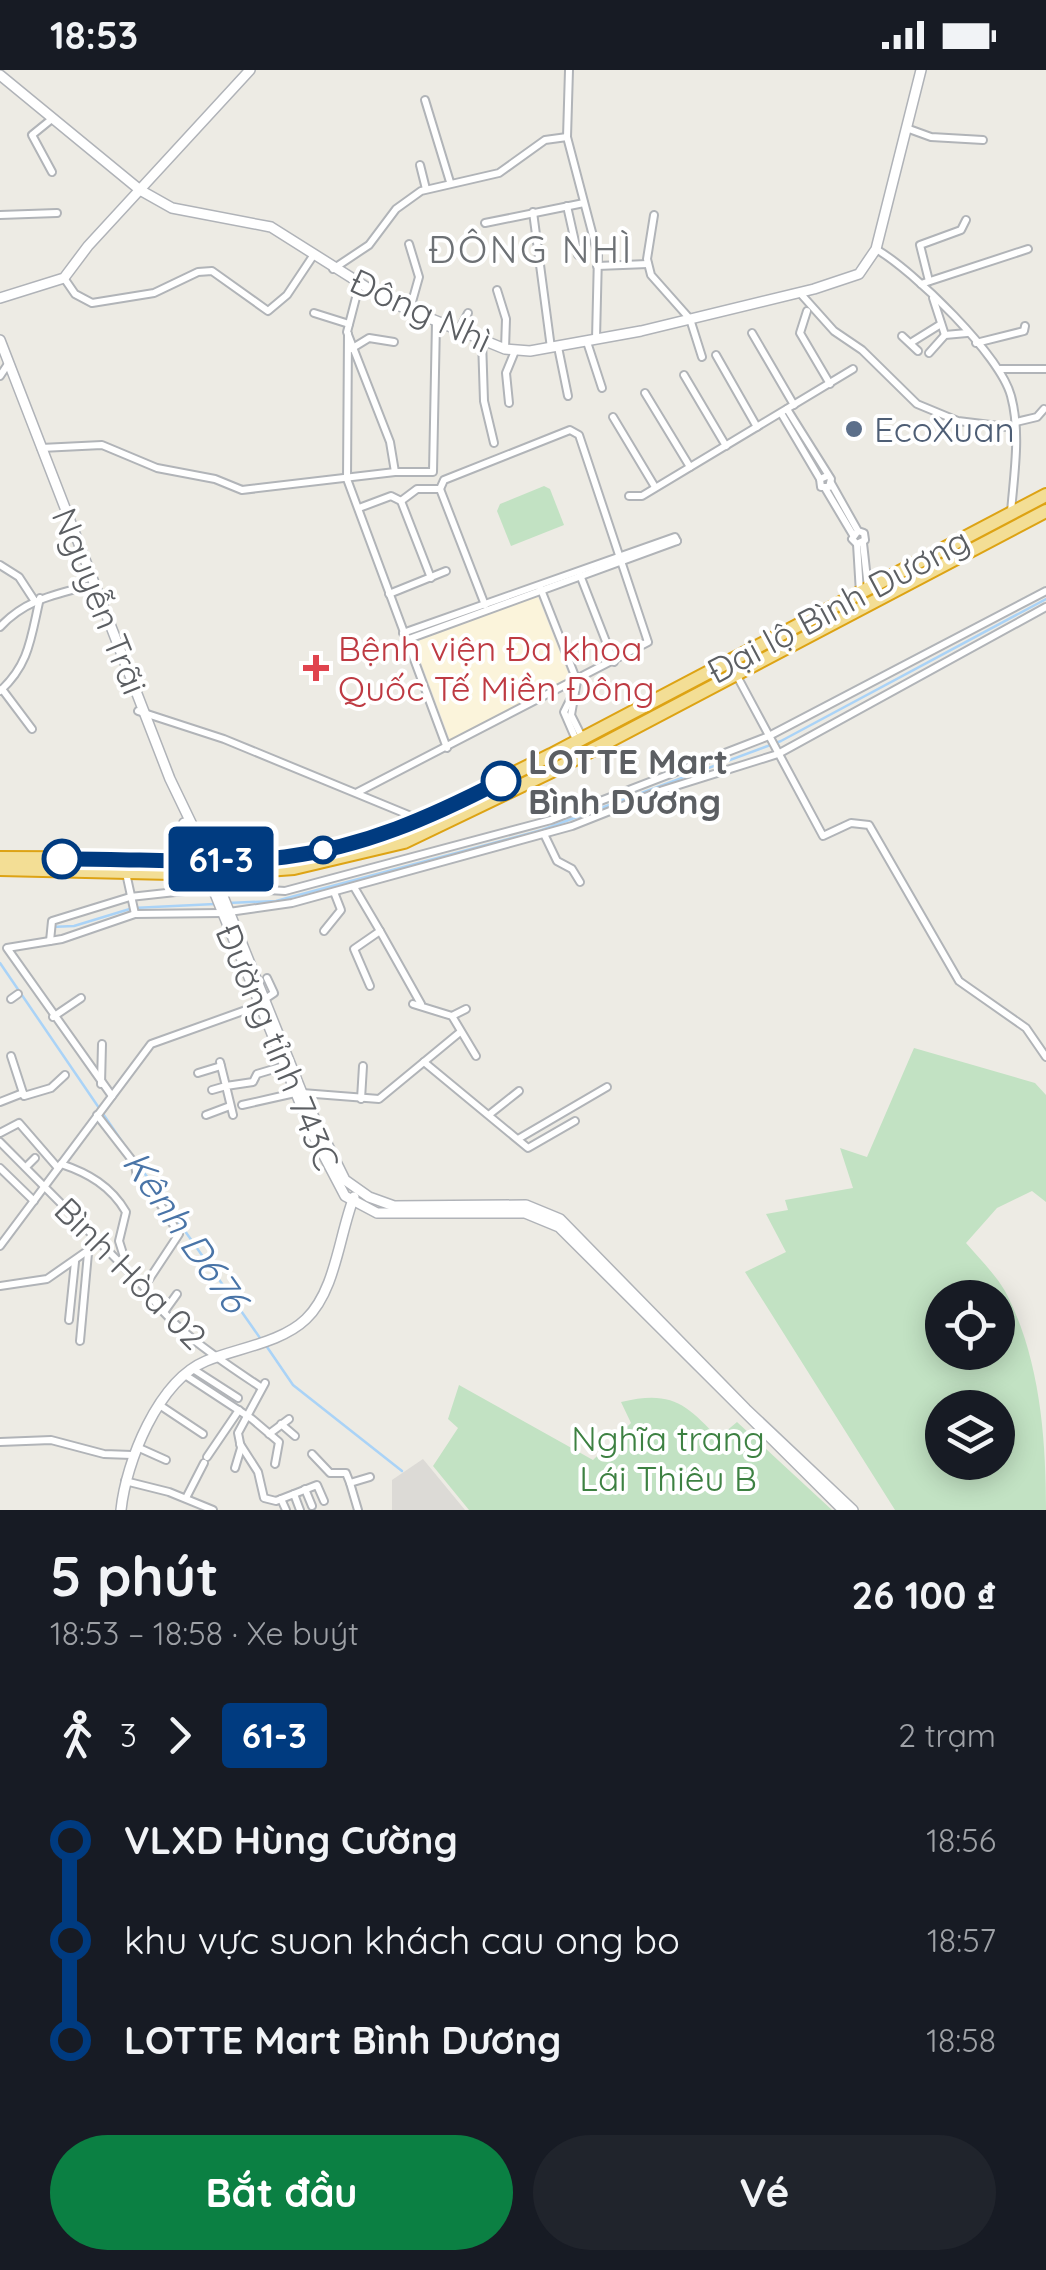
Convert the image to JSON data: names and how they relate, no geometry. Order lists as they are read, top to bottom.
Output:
{
  "streets": {
    "highway": ["Đại lộ Bình Dương"],
    "main road": ["Đông Nhì", "Nguyễn Trãi", "Đường tỉnh 743C"],
    "street": ["Bình Hòa 02"]
  },
  "crossings": [
    ["Nguyễn Trãi", "Đại lộ Bình Dương"],
    ["Đại lộ Bình Dương", "Đường tỉnh 743C"]
  ],
  "districts": ["ĐÔNG NHÌ"],
  "water": ["Kênh D676"],
  "parks": ["Nghĩa trang Lái Thiêu B"],
  "places": {
    "other": ["EcoXuan", "LOTTE Mart Bình Dương"],
    "health": ["Bệnh viện Đa khoa Quốc Tế Miền Đông"]
  },
  "lines": ["bus line 61-3"],
  "page": {
    "status": "18:53",
    "on_map": "61-3",
    "heading": ["5 phút", "18:53 – 18:58 · Xe buýt", "26 100 ₫"],
    "legs": ["3", "61-3", "2 trạm"],
    "list": [
      {
        "name": "VLXD Hùng Cường",
        "value": "18:56"
      },
      {
        "name": "khu vực suon khách cau ong bo",
        "value": "18:57"
      },
      {
        "name": "LOTTE Mart Bình Dương",
        "value": "18:58"
      }
    ],
    "buttons": ["Bắt đầu", "Vé"]
  }
}
